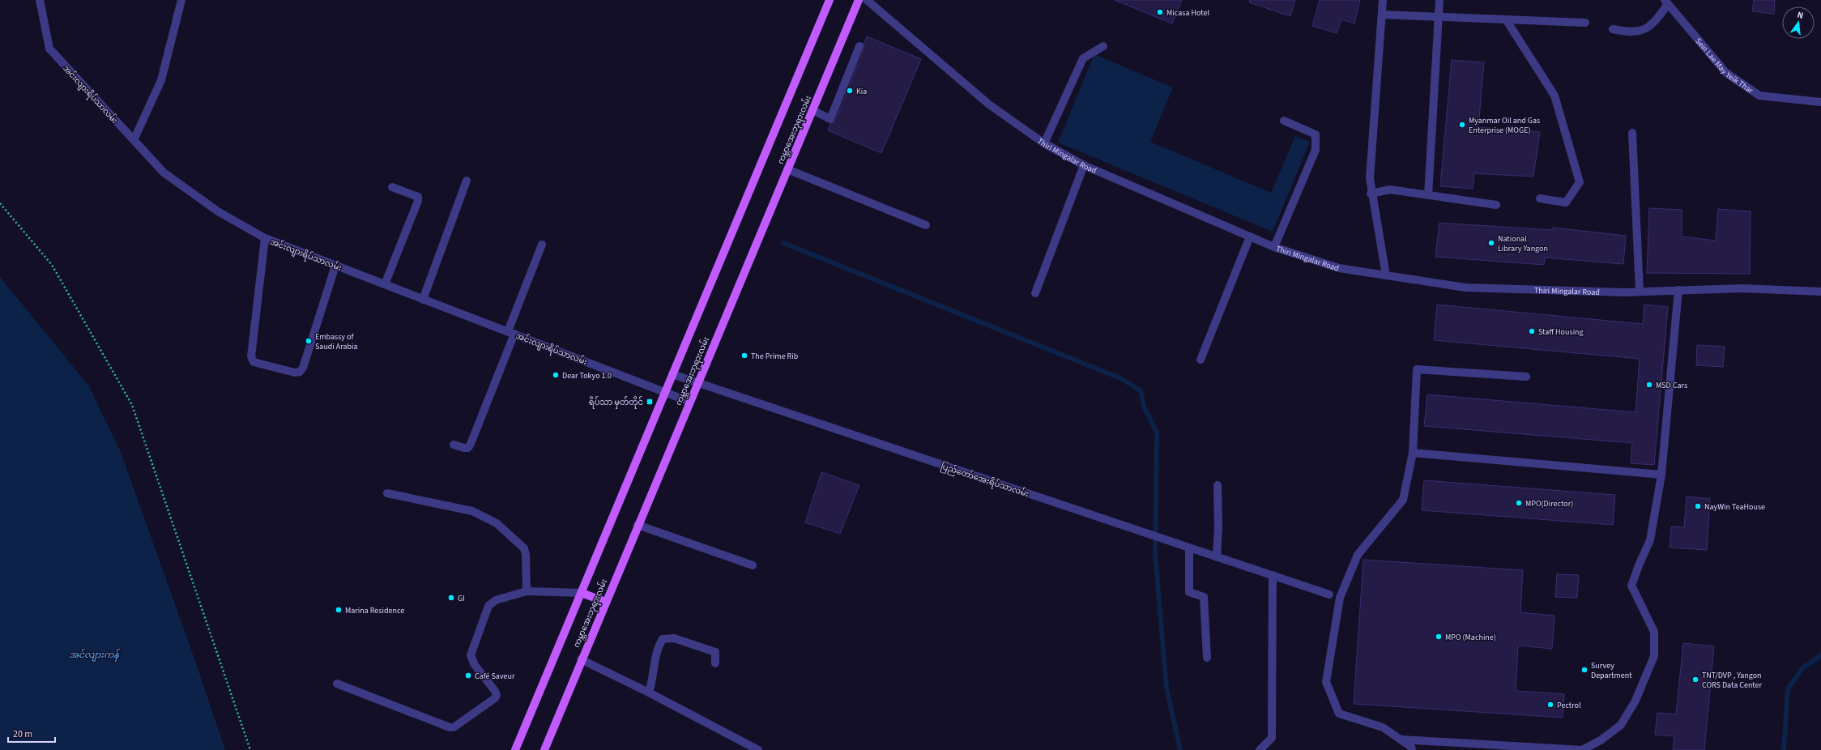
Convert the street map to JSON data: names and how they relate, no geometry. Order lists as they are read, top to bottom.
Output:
{
  "streets": {
    "main road": ["ကမ္ဘာအေးဘုရားလမ်း"],
    "street": [
      "Sein Lae May Yeik Thar",
      "အင်းလျားရိပ်သာလမ်း",
      "Thiri Mingalar Road",
      "ပြည်တော်အေးရိပ်သာလမ်း"
    ]
  },
  "crossings": [
    ["အင်းလျားရိပ်သာလမ်း", "ကမ္ဘာအေးဘုရားလမ်း"],
    ["ကမ္ဘာအေးဘုရားလမ်း", "ပြည်တော်အေးရိပ်သာလမ်း"]
  ],
  "water": ["အင်လျားကန်"],
  "places": {
    "other": [
      "Micasa Hotel",
      "Kia",
      "Myanmar Oil and Gas Enterprise (MOGE)",
      "National Library Yangon",
      "Staff Housing",
      "Embassy of Saudi Arabia",
      "The Prime Rib",
      "Dear Tokyo 1.0",
      "MSD Cars",
      "MPO(Director)",
      "NayWin TeaHouse",
      "GI",
      "Marina Residence",
      "MPO (Machine)",
      "Survey Department",
      "Café Saveur",
      "TNT/DVP , Yangon CORS Data Center",
      "Pectrol"
    ],
    "transit": ["ရိပ်သာ မှတ်တိုင်"]
  },
  "scale_bar": "20 m",
  "north": "top"
}
